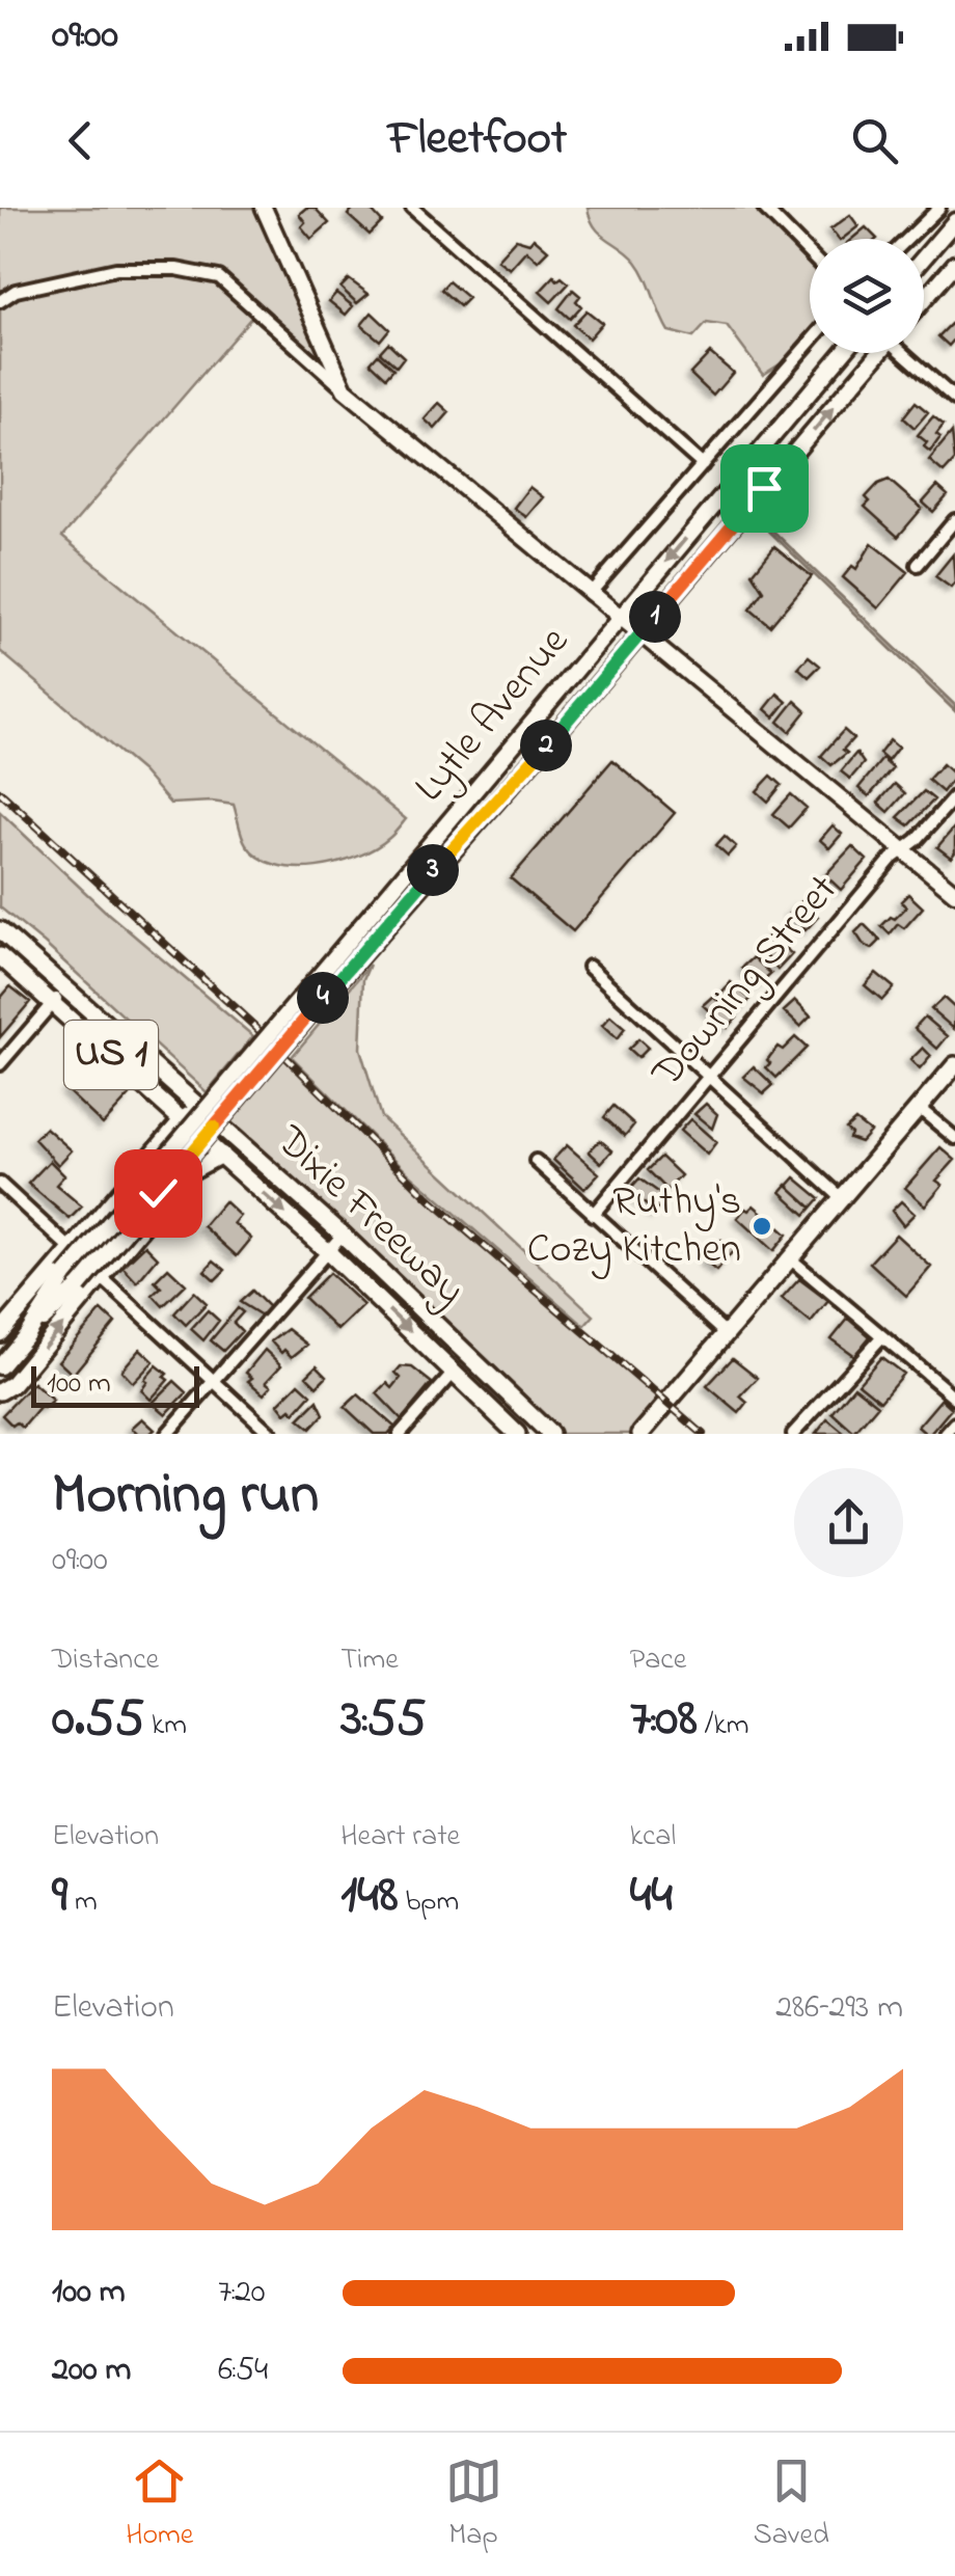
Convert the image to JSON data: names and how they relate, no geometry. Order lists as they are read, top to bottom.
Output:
{
  "streets": {
    "main road": ["Lytle Avenue", "US 1", "Dixie Freeway"],
    "street": ["Downing Street"]
  },
  "places": ["Ruthy's Cozy Kitchen"],
  "scale_bar": "100 m",
  "page": {
    "status": "09:00",
    "header": "Fleetfoot",
    "pins": [
      "1",
      "2",
      "3",
      "4"
    ],
    "scale": "100 m",
    "heading": ["Morning run", "09:00"],
    "stats": [
      ["Distance", "0.55 km"],
      ["Time", "3:55"],
      ["Pace", "7:08 /km"],
      ["Elevation", "9 m"],
      ["Heart rate", "148 bpm"],
      ["kcal", "44"]
    ],
    "chart": ["Elevation", "286–293 m"],
    "list": [
      {
        "name": "100 m",
        "note": "7:20"
      },
      {
        "name": "200 m",
        "note": "6:54"
      }
    ],
    "tabs": ["Home", "Map", "Saved"]
  }
}
